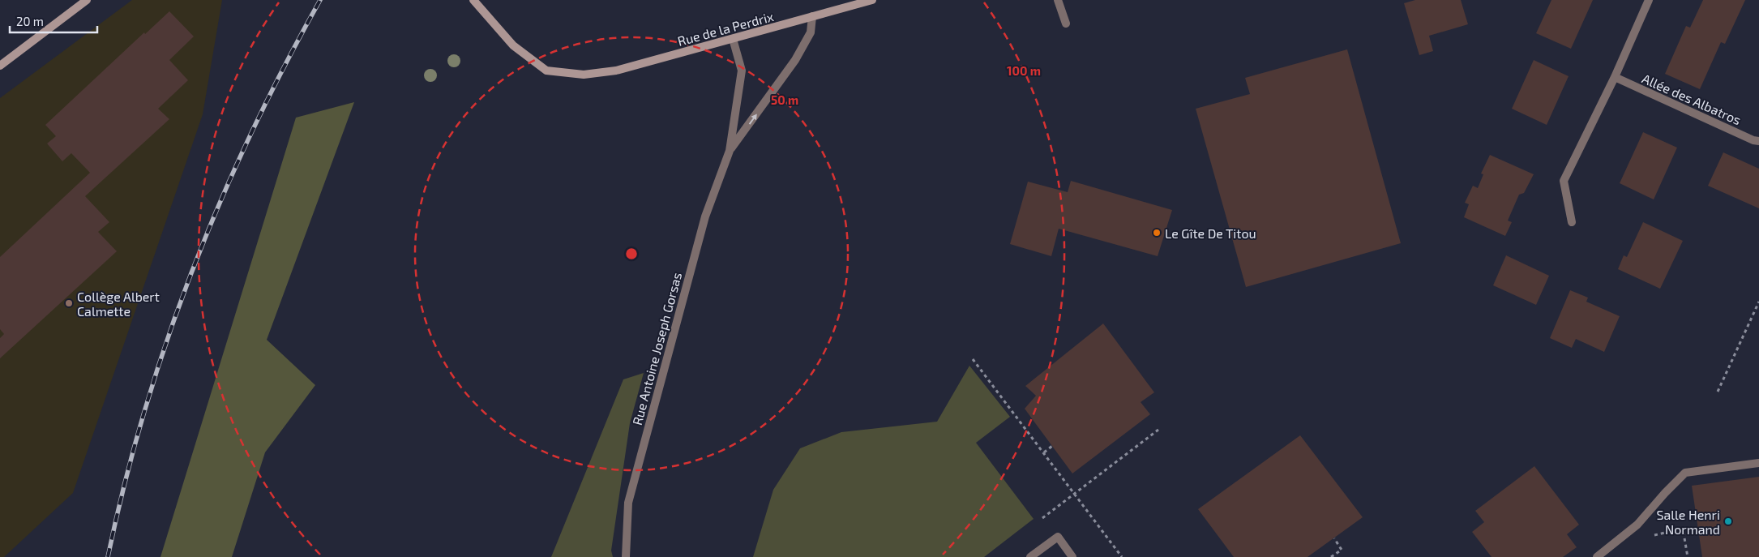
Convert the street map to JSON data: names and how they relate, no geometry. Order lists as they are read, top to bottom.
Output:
{
  "streets": {
    "street": ["Rue de la Perdrix", "Allée des Albatros", "Rue Antoine Joseph Gorsas"]
  },
  "crossings": [
    ["Rue de la Perdrix", "Rue Antoine Joseph Gorsas"]
  ],
  "places": ["Le Gîte De Titou", "Collège Albert Calmette", "Salle Henri Normand"],
  "scale_bar": "20 m",
  "rings": ["100 m", "50 m"]
}
